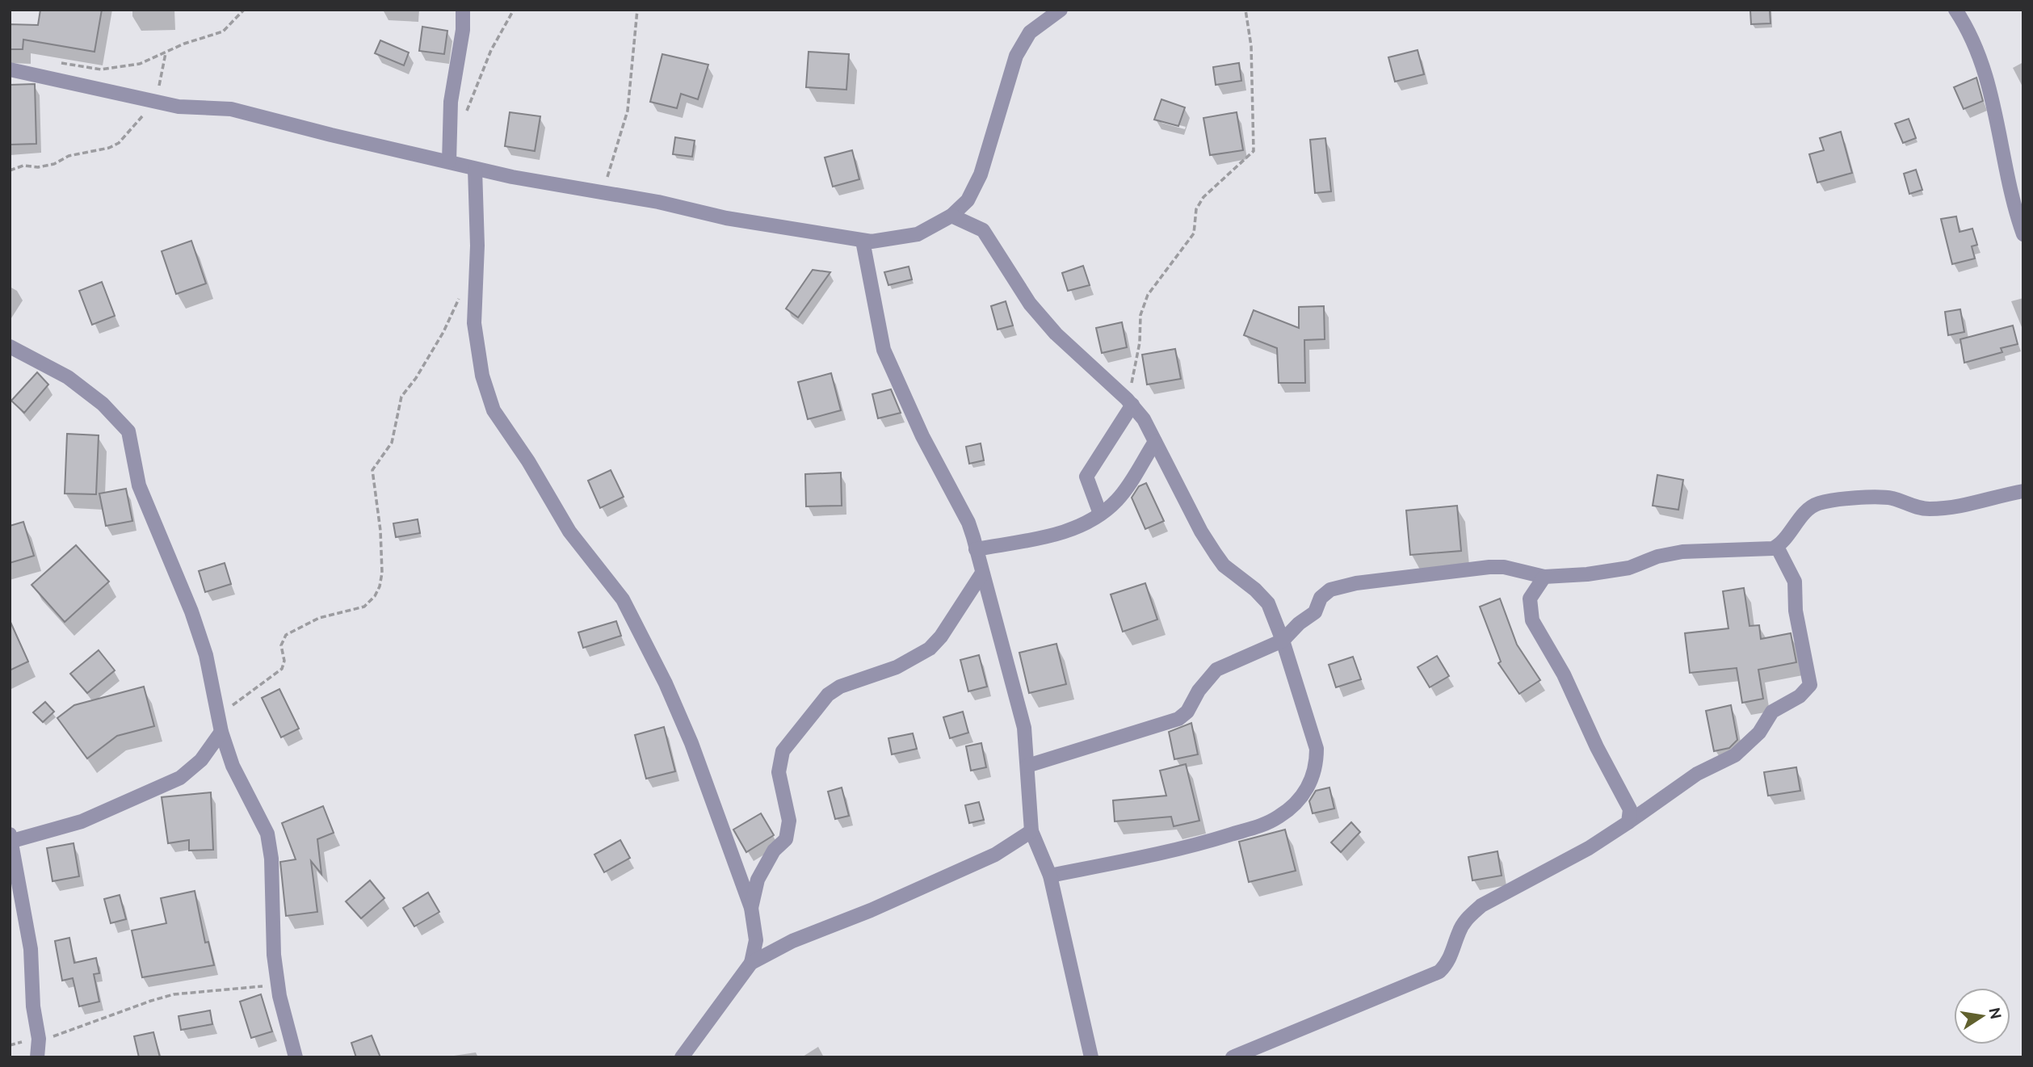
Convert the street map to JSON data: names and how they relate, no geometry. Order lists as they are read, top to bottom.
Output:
{
  "north": "right"
}
